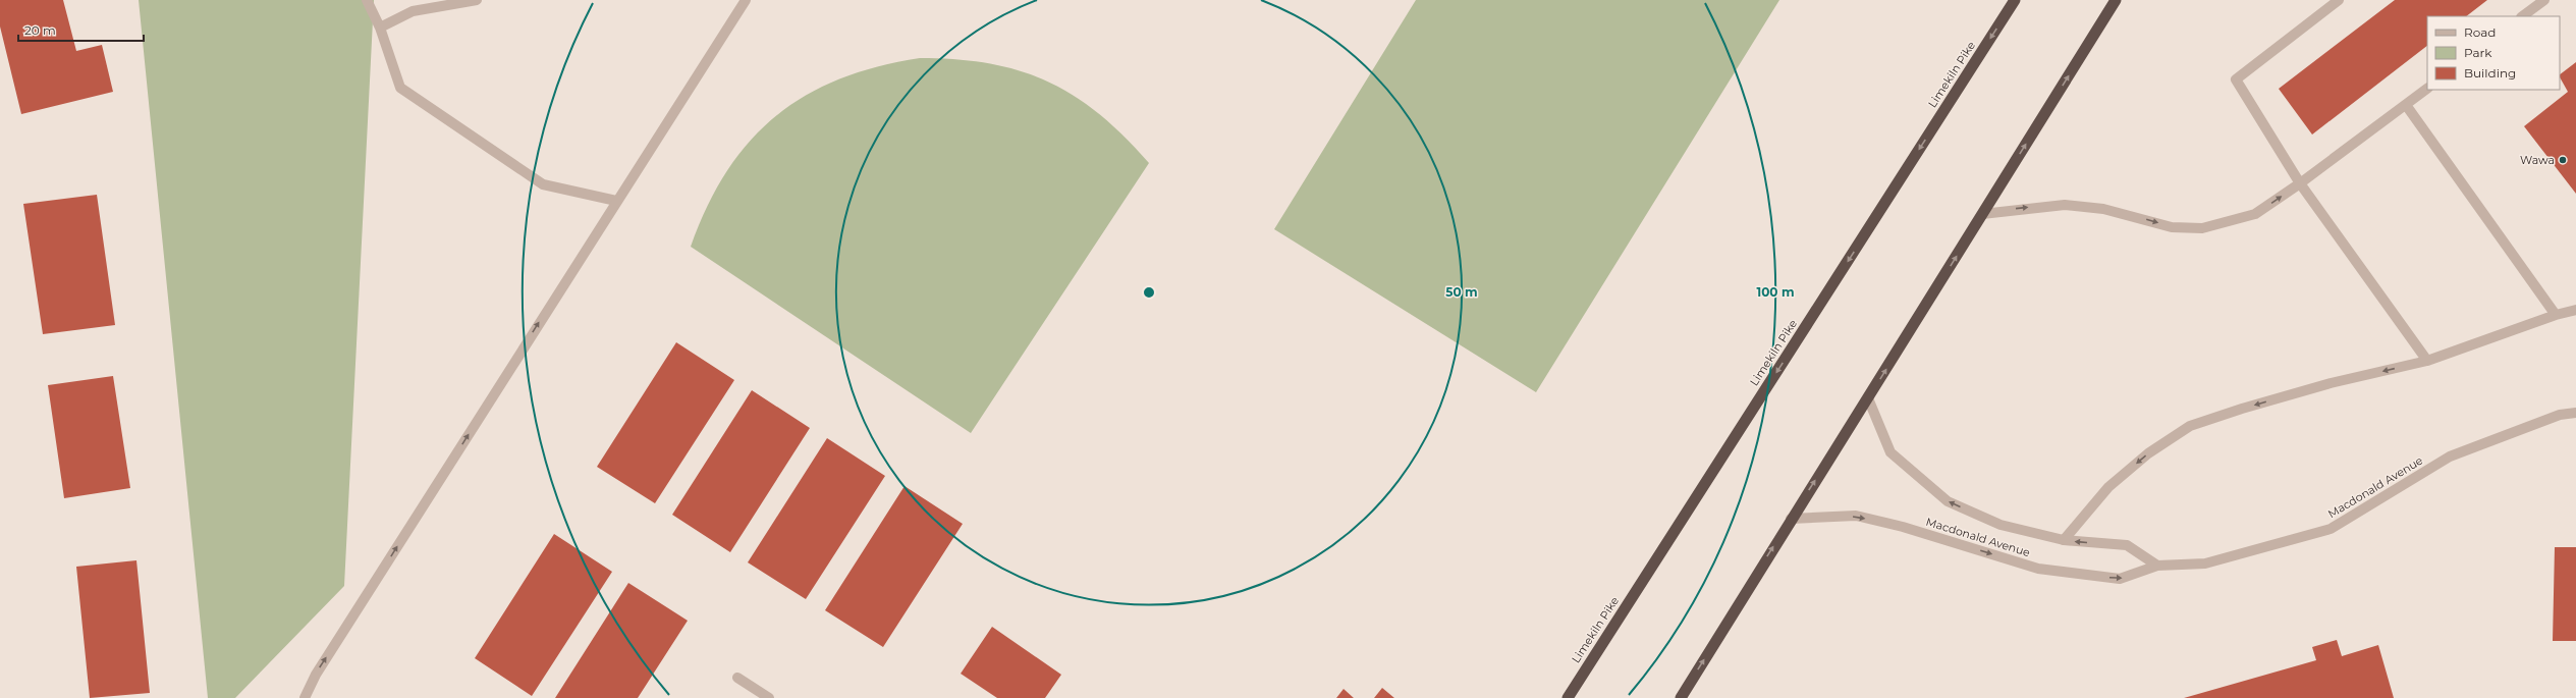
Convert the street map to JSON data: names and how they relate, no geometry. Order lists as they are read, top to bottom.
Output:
{
  "streets": {
    "highway": ["Limekiln Pike"],
    "street": ["Macdonald Avenue"]
  },
  "places": ["Wawa"],
  "legend": ["Road", "Park", "Building"],
  "scale_bar": "20 m",
  "rings": ["50 m", "100 m"]
}
